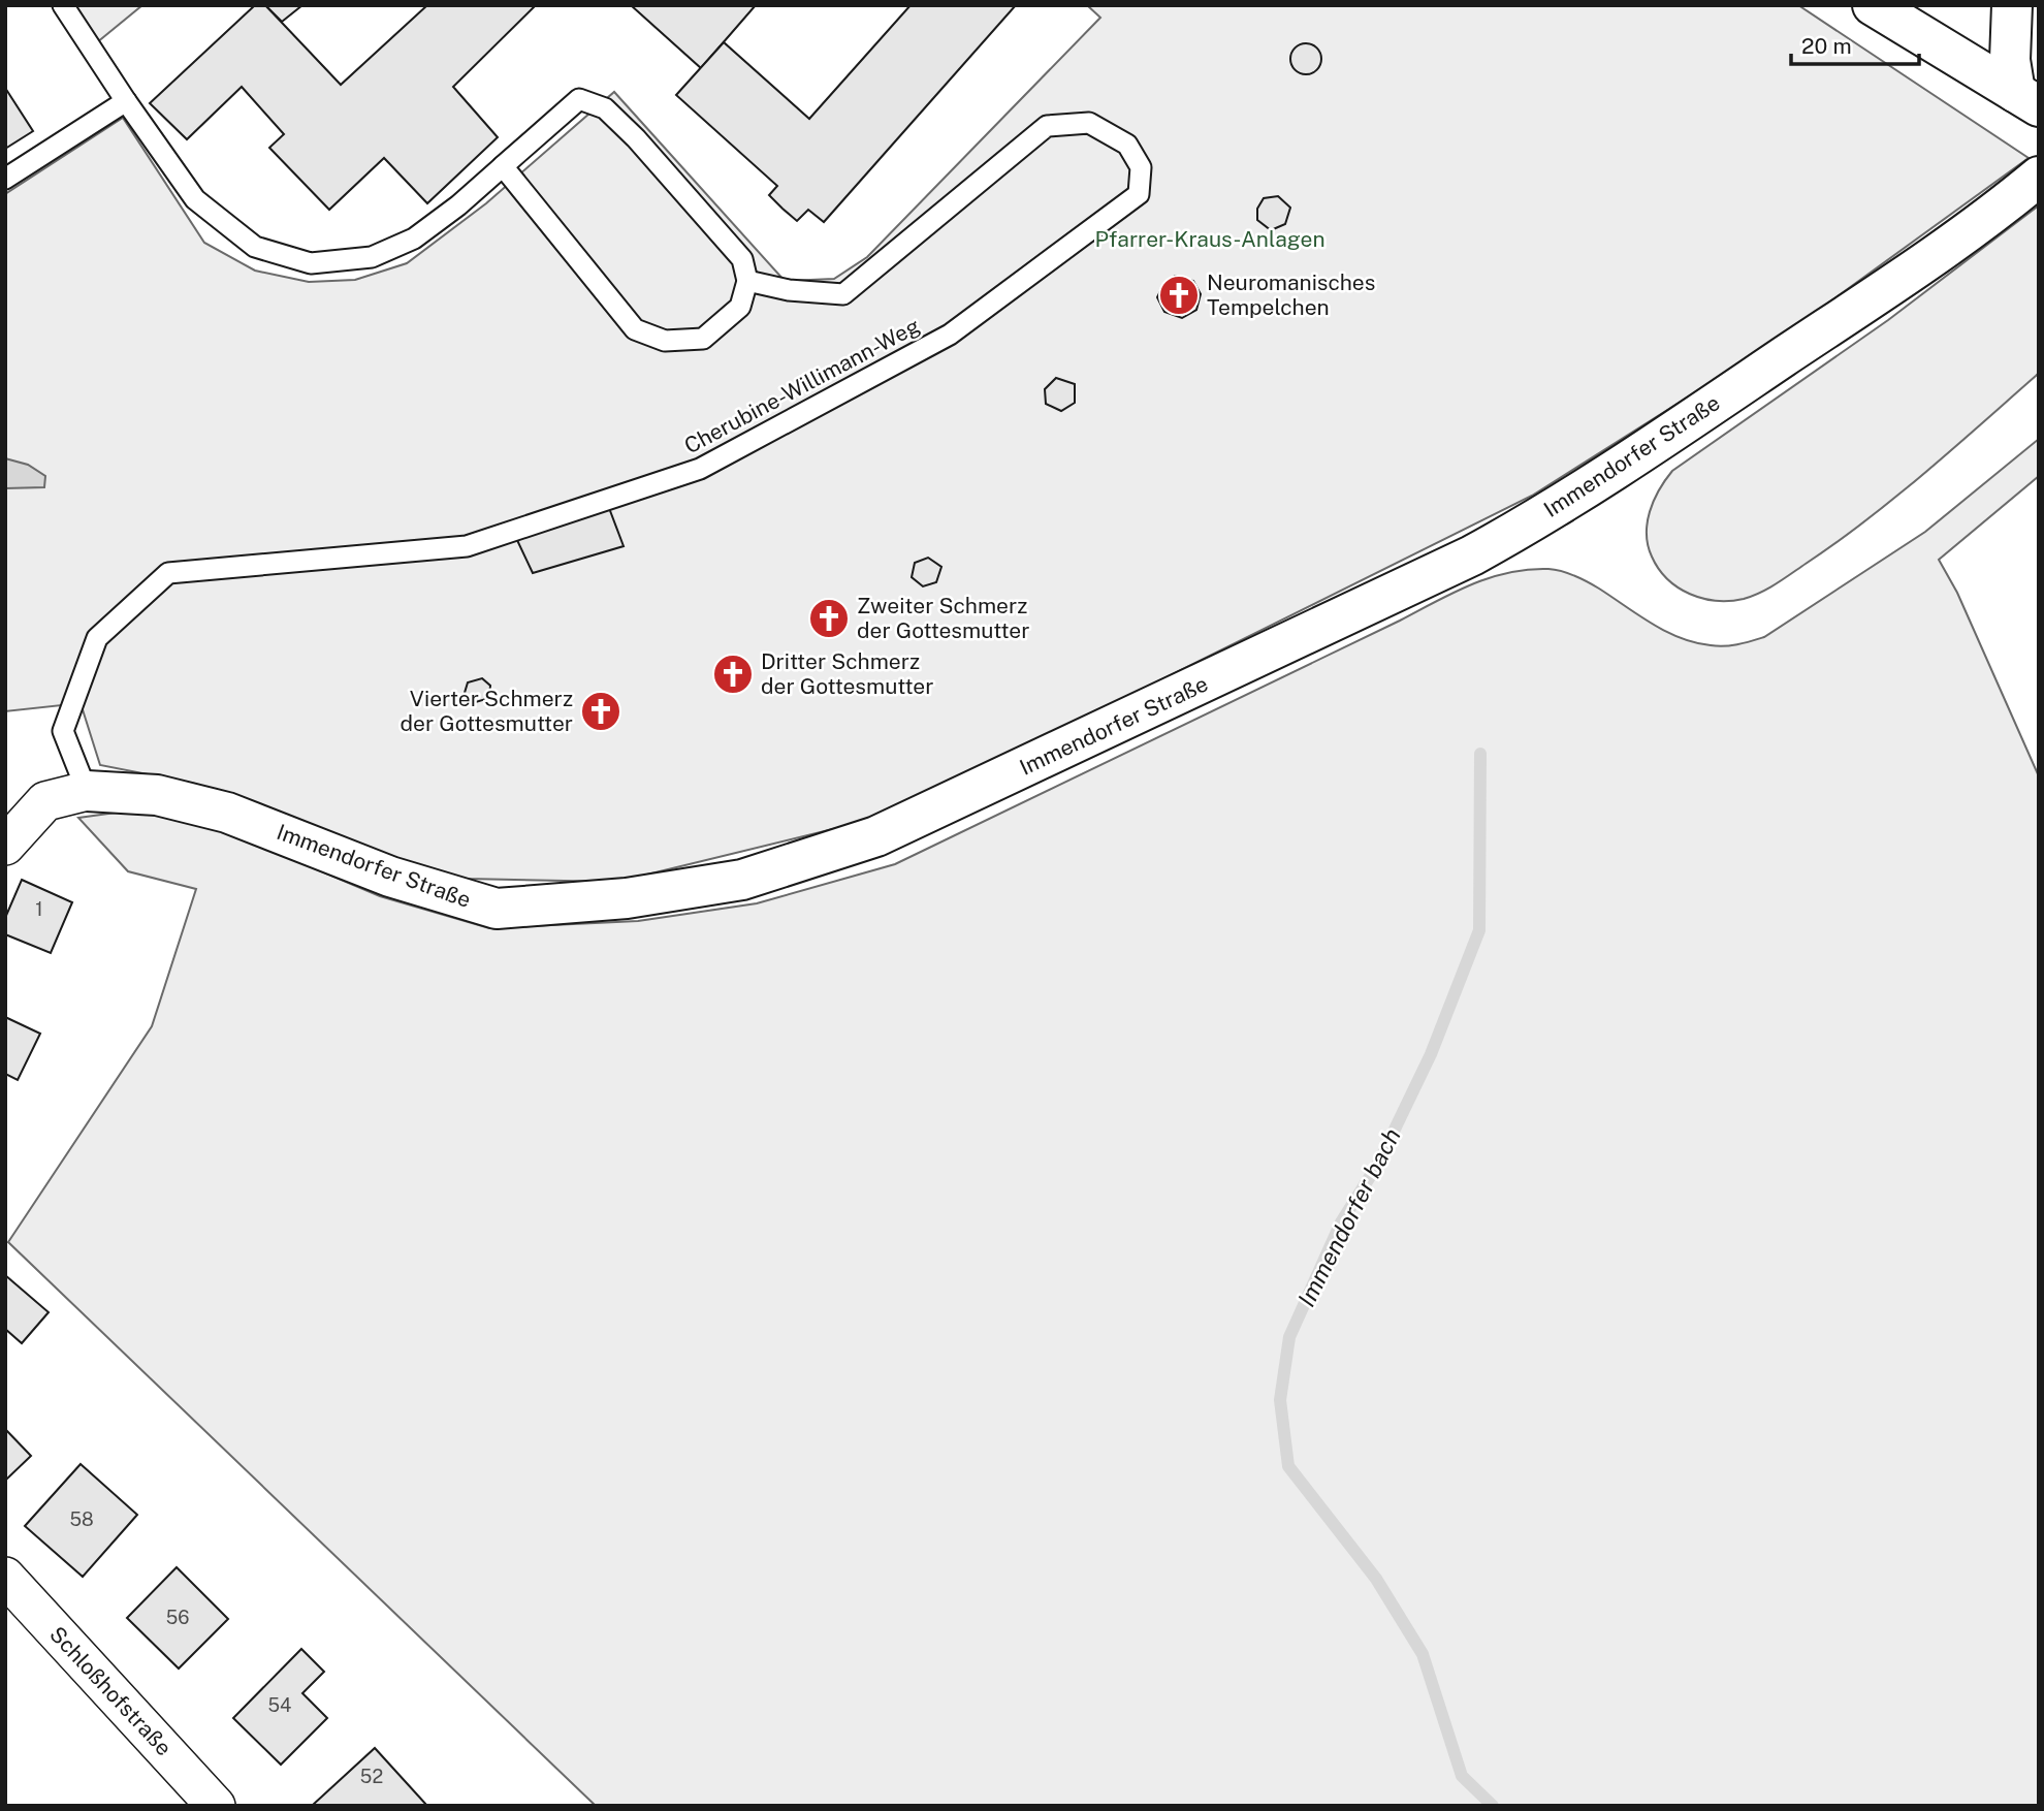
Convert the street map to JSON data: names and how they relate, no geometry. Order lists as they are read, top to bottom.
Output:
{
  "streets": {
    "street": ["Immendorfer Straße", "Schloßhofstraße"],
    "lane": ["Cherubine-Willimann-Weg"]
  },
  "crossings": [
    ["Cherubine-Willimann-Weg", "Immendorfer Straße"]
  ],
  "water": ["Immendorfer bach"],
  "parks": ["Pfarrer-Kraus-Anlagen"],
  "places": {
    "church": [
      "Neuromanisches Tempelchen",
      "Zweiter Schmerz der Gottesmutter",
      "Dritter Schmerz der Gottesmutter",
      "Vierter Schmerz der Gottesmutter"
    ]
  },
  "house_numbers": [
    "1",
    "58",
    "56",
    "54",
    "52"
  ],
  "scale_bar": "20 m"
}
